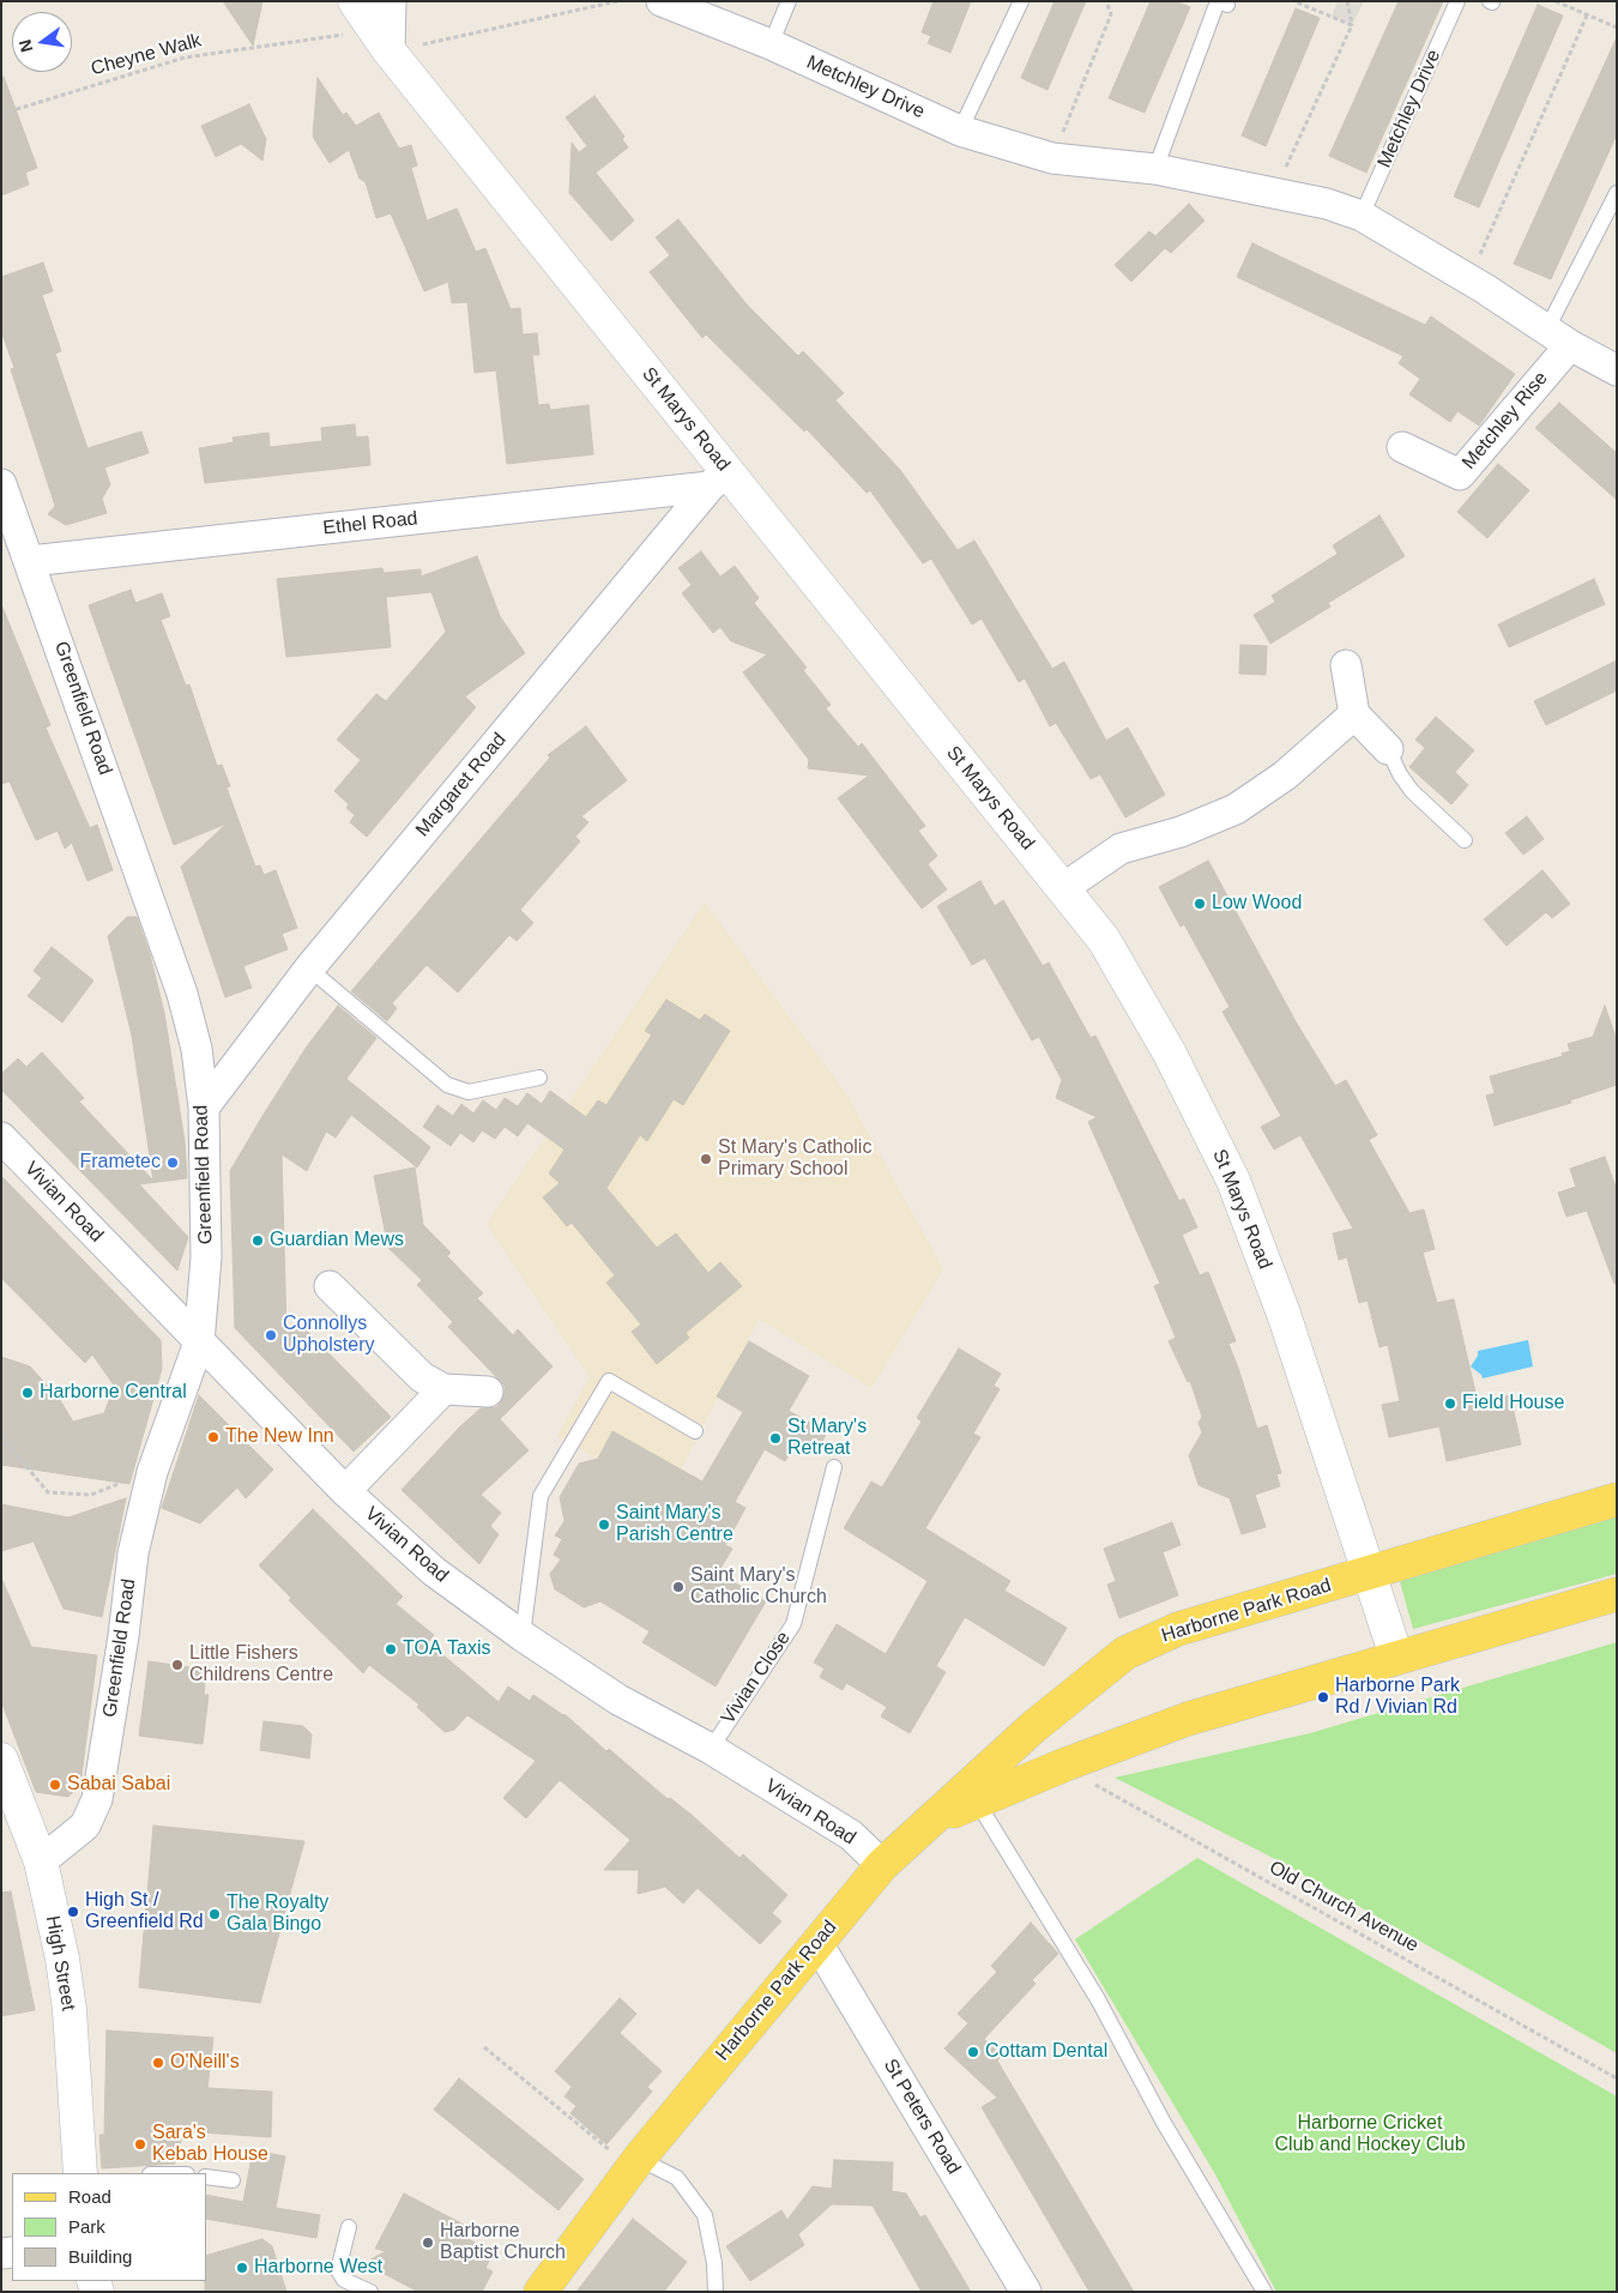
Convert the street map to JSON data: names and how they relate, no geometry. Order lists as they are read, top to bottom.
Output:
{
  "streets": {
    "main road": ["Harborne Park Road"],
    "street": [
      "Metchley Drive",
      "St Marys Road",
      "Metchley Rise",
      "Ethel Road",
      "Greenfield Road",
      "Margaret Road",
      "Vivian Road",
      "High Street",
      "St Peters Road"
    ],
    "lane": ["Vivian Close"],
    "path": ["Cheyne Walk", "Old Church Avenue"]
  },
  "crossings": [
    ["Cheyne Walk", "St Marys Road"],
    ["Metchley Drive", "Metchley Rise"],
    ["St Marys Road", "Ethel Road"],
    ["St Marys Road", "Margaret Road"],
    ["St Marys Road", "Harborne Park Road"],
    ["Ethel Road", "Greenfield Road"],
    ["Ethel Road", "Margaret Road"],
    ["Greenfield Road", "Margaret Road"],
    ["Greenfield Road", "Vivian Road"],
    ["Greenfield Road", "High Street"],
    ["Vivian Road", "Harborne Park Road"],
    ["Vivian Road", "Vivian Close"],
    ["Harborne Park Road", "Old Church Avenue"],
    ["Harborne Park Road", "St Peters Road"]
  ],
  "parks": ["Harborne Cricket Club and Hockey Club"],
  "places": [
    "Low Wood",
    "St Mary's Catholic Primary School",
    "Frametec",
    "Guardian Mews",
    "Connollys Upholstery",
    "Harborne Central",
    "Field House",
    "The New Inn",
    "St Mary's Retreat",
    "Saint Mary's Parish Centre",
    "Saint Mary's Catholic Church",
    "TOA Taxis",
    "Little Fishers Childrens Centre",
    "Harborne Park Rd / Vivian Rd",
    "Sabai Sabai",
    "High St / Greenfield Rd",
    "The Royalty Gala Bingo",
    "Cottam Dental",
    "O'Neill's",
    "Sara's Kebab House",
    "Harborne Baptist Church",
    "Harborne West"
  ],
  "legend": ["Road", "Park", "Building"],
  "north": "left"
}
